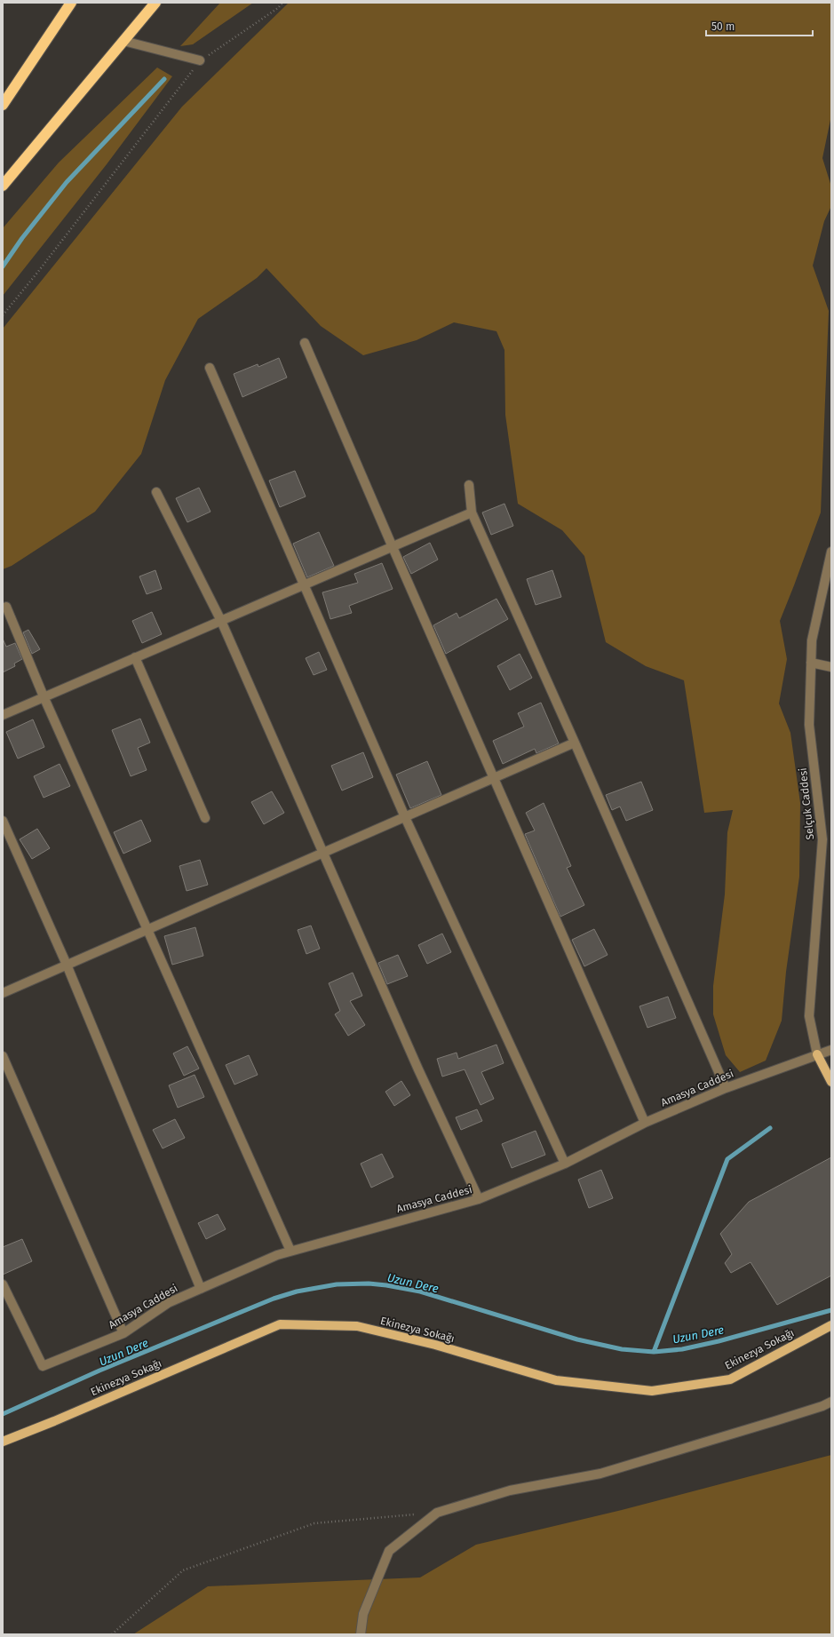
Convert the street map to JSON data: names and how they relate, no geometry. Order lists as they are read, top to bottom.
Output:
{
  "streets": {
    "main road": ["Ekinezya Sokağı"],
    "street": ["Selçuk Caddesi", "Amasya Caddesi"]
  },
  "crossings": [
    ["Selçuk Caddesi", "Amasya Caddesi"]
  ],
  "water": ["Uzun Dere"],
  "scale_bar": "50 m"
}
